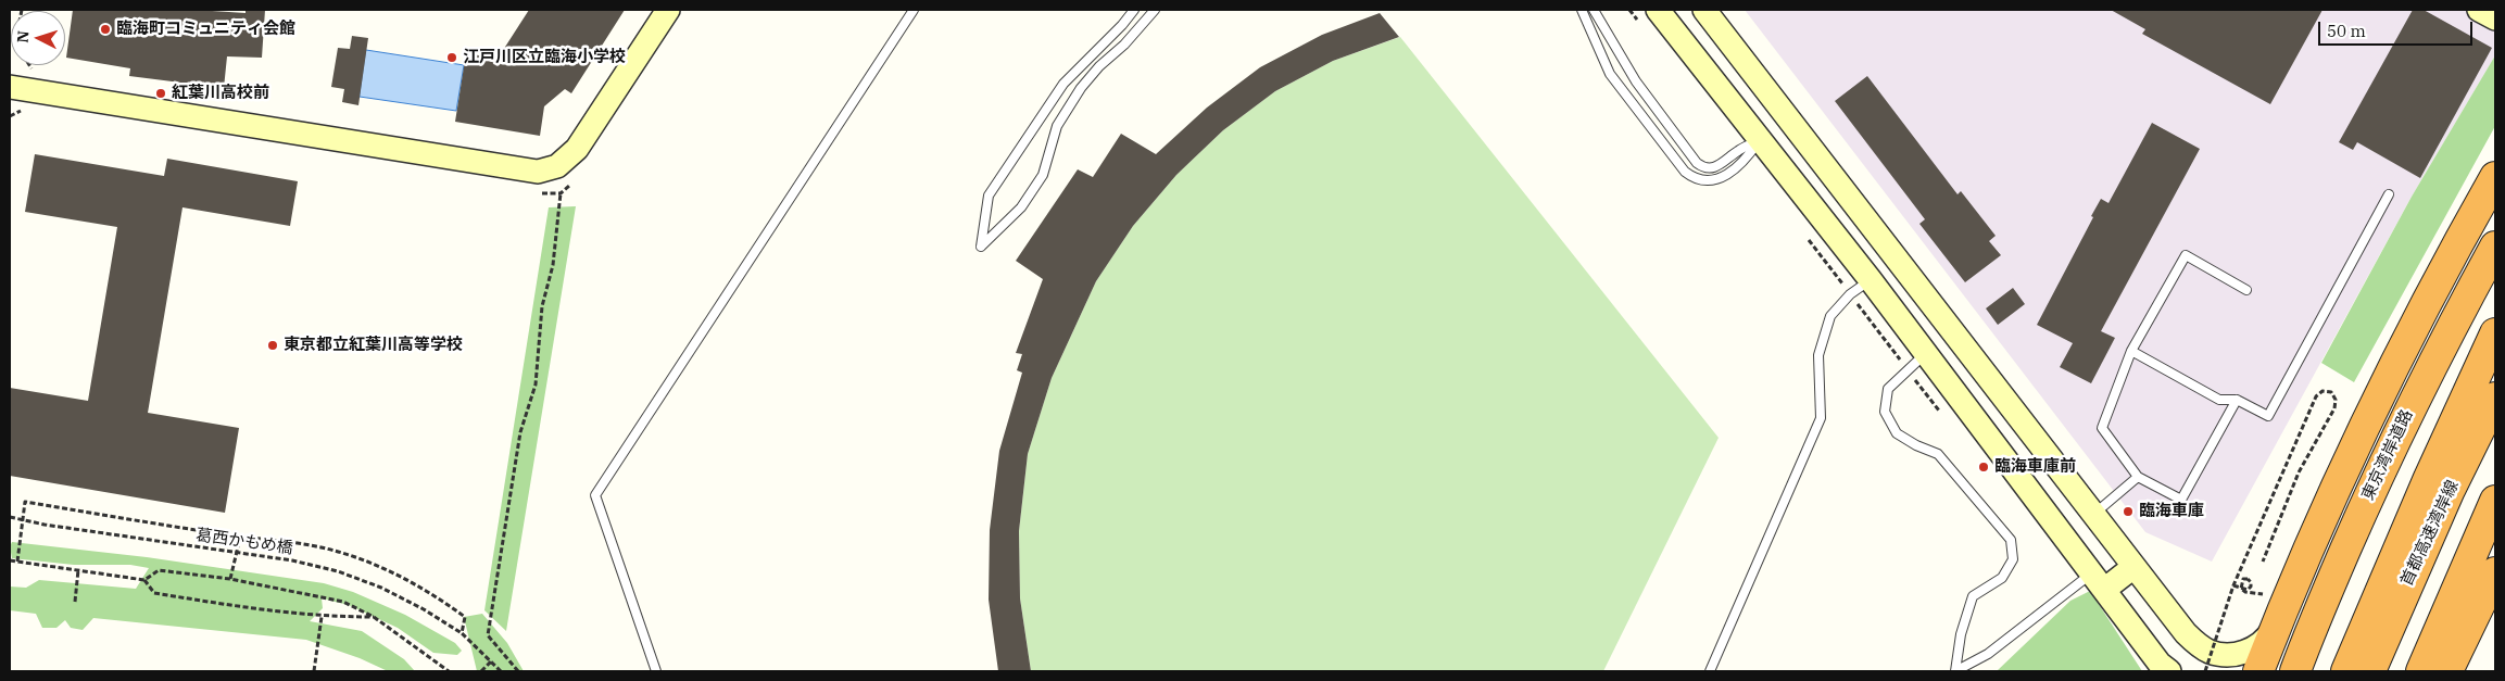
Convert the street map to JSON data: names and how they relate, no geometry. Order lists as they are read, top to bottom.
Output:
{
  "streets": {
    "highway": ["東京湾岸道路", "首都高速湾岸線"],
    "path": ["葛西かもめ橋"]
  },
  "places": [
    "臨海町コミュニティ会館",
    "江戸川区立臨海小学校",
    "紅葉川高校前",
    "東京都立紅葉川高等学校",
    "臨海車庫前",
    "臨海車庫"
  ],
  "scale_bar": "50 m",
  "north": "left"
}
